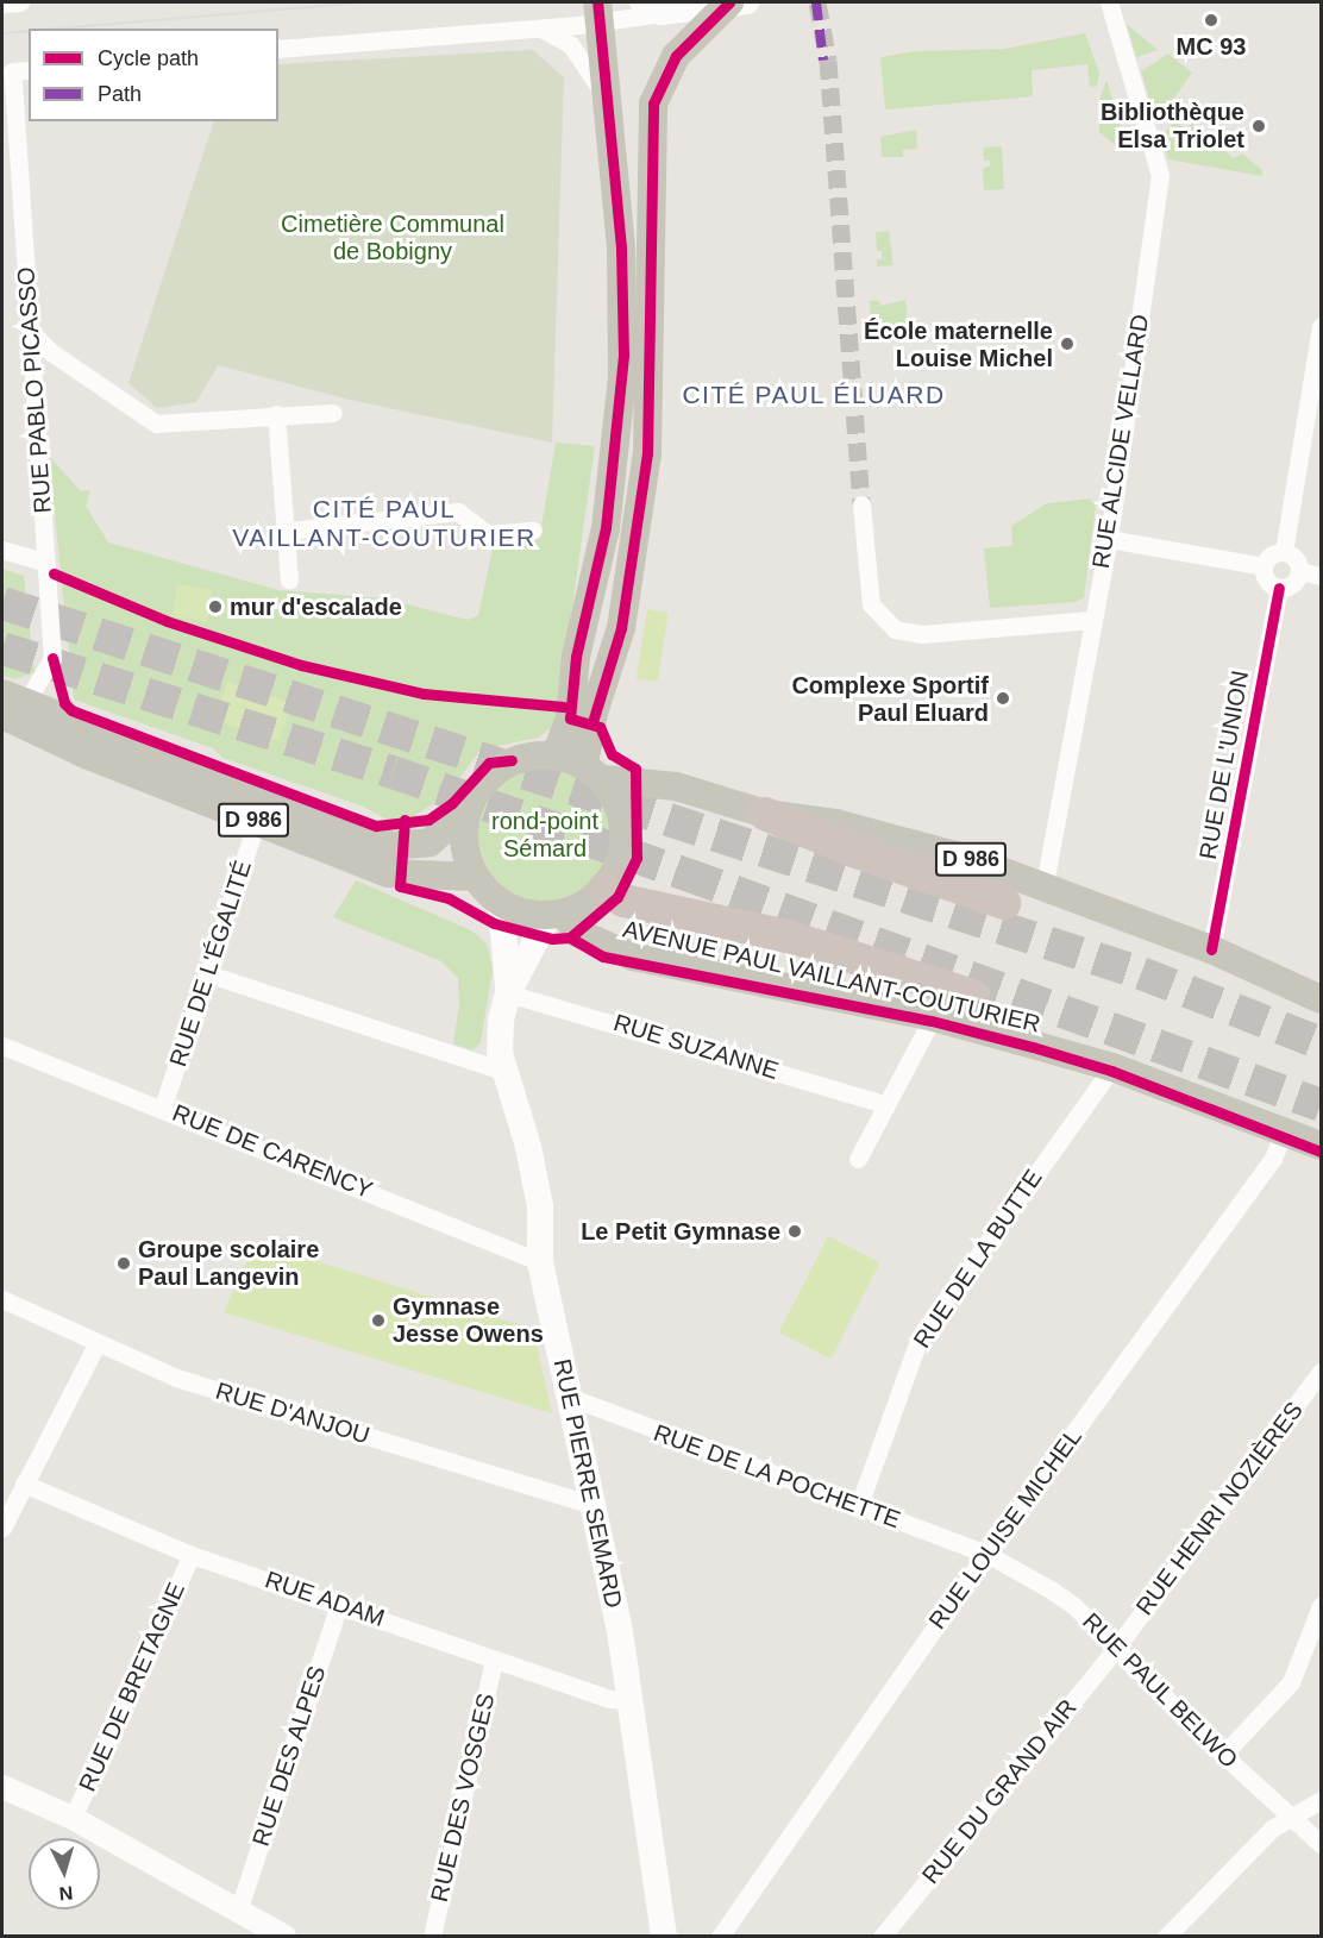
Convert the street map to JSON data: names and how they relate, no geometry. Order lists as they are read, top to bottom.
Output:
{
  "streets": {
    "main road": ["D 986", "AVENUE PAUL VAILLANT-COUTURIER", "RUE PIERRE SEMARD"],
    "street": [
      "RUE PABLO PICASSO",
      "RUE ALCIDE VELLARD",
      "RUE DE L'UNION",
      "RUE DE L'ÉGALITÉ",
      "RUE SUZANNE",
      "RUE DE CARENCY",
      "RUE DE LA BUTTE",
      "RUE D'ANJOU",
      "RUE DE LA POCHETTE",
      "RUE HENRI NOZIÈRES",
      "RUE LOUISE MICHEL",
      "RUE ADAM",
      "RUE DE BRETAGNE",
      "RUE PAUL BELWO",
      "RUE DES ALPES",
      "RUE DU GRAND AIR",
      "RUE DES VOSGES"
    ]
  },
  "crossings": [
    ["RUE PABLO PICASSO", "D 986"],
    ["RUE ALCIDE VELLARD", "D 986"],
    ["RUE DE L'UNION", "D 986"],
    ["D 986", "RUE DE L'ÉGALITÉ"],
    ["D 986", "AVENUE PAUL VAILLANT-COUTURIER"],
    ["D 986", "RUE PIERRE SEMARD"],
    ["RUE DE L'ÉGALITÉ", "RUE DE CARENCY"],
    ["AVENUE PAUL VAILLANT-COUTURIER", "RUE DE LA BUTTE"],
    ["AVENUE PAUL VAILLANT-COUTURIER", "RUE PIERRE SEMARD"],
    ["AVENUE PAUL VAILLANT-COUTURIER", "RUE LOUISE MICHEL"],
    ["RUE SUZANNE", "RUE PIERRE SEMARD"],
    ["RUE DE CARENCY", "RUE PIERRE SEMARD"],
    ["RUE DE LA BUTTE", "RUE DE LA POCHETTE"],
    ["RUE D'ANJOU", "RUE PIERRE SEMARD"],
    ["RUE DE LA POCHETTE", "RUE PIERRE SEMARD"],
    ["RUE DE LA POCHETTE", "RUE LOUISE MICHEL"],
    ["RUE DE LA POCHETTE", "RUE PAUL BELWO"],
    ["RUE PIERRE SEMARD", "RUE ADAM"],
    ["RUE HENRI NOZIÈRES", "RUE PAUL BELWO"],
    ["RUE HENRI NOZIÈRES", "RUE DU GRAND AIR"],
    ["RUE LOUISE MICHEL", "RUE PAUL BELWO"],
    ["RUE ADAM", "RUE DE BRETAGNE"],
    ["RUE ADAM", "RUE DES ALPES"],
    ["RUE ADAM", "RUE DES VOSGES"],
    ["RUE PAUL BELWO", "RUE DU GRAND AIR"]
  ],
  "districts": ["CITÉ PAUL ÉLUARD", "CITÉ PAUL VAILLANT-COUTURIER"],
  "parks": ["Cimetière Communal de Bobigny", "rond-point Sémard"],
  "places": [
    "MC 93",
    "Bibliothèque Elsa Triolet",
    "École maternelle Louise Michel",
    "mur d'escalade",
    "Complexe Sportif Paul Eluard",
    "Le Petit Gymnase",
    "Groupe scolaire Paul Langevin",
    "Gymnase Jesse Owens"
  ],
  "legend": ["Cycle path", "Path"],
  "north": "bottom"
}
